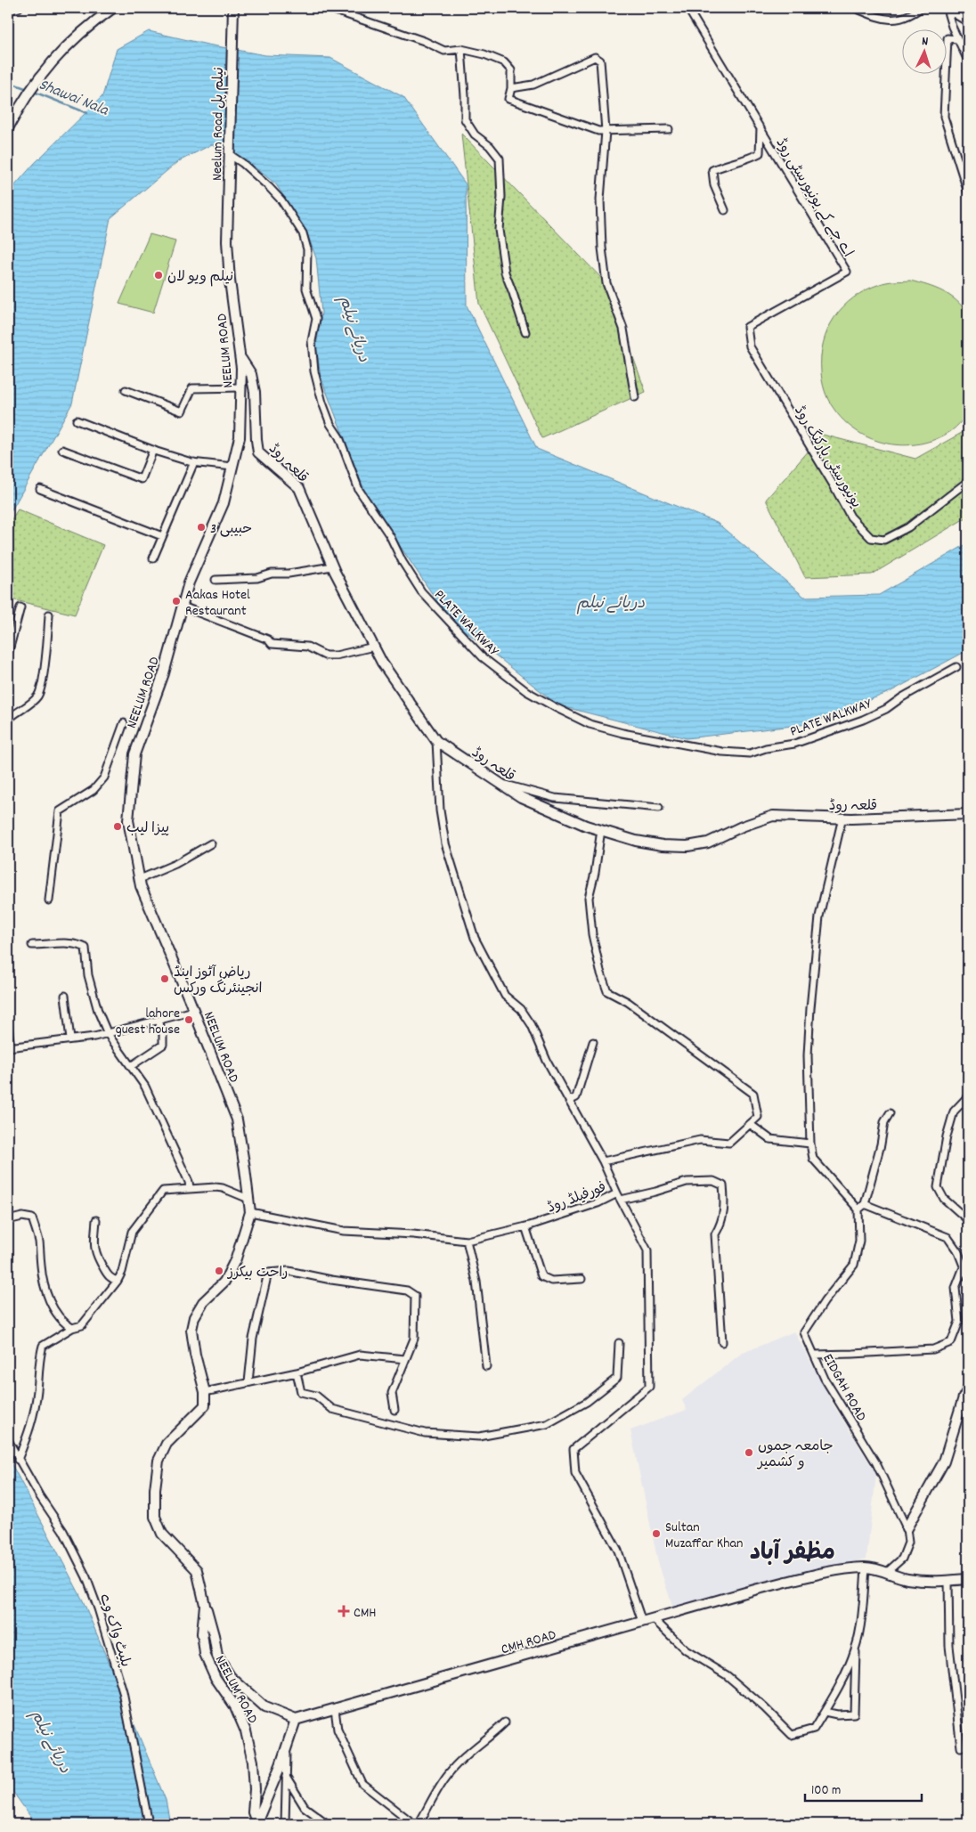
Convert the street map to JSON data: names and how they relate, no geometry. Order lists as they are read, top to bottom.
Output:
{
  "streets": {
    "street": [
      "Neelum Road نیلم پل",
      "اے جے کے یونیورسٹی روڈ",
      "NEELUM ROAD",
      "یونیورسٹی پارکنگ روڈ",
      "قلعہ روڈ",
      "PLATE WALKWAY",
      "فورفیلڈ روڈ",
      "EIDGAH ROAD",
      "پلیٹ واک وے",
      "CMH ROAD"
    ]
  },
  "crossings": [
    ["Neelum Road نیلم پل", "NEELUM ROAD"],
    ["Neelum Road نیلم پل", "PLATE WALKWAY"],
    ["اے جے کے یونیورسٹی روڈ", "یونیورسٹی پارکنگ روڈ"],
    ["NEELUM ROAD", "قلعہ روڈ"],
    ["NEELUM ROAD", "فورفیلڈ روڈ"],
    ["EIDGAH ROAD", "CMH ROAD"]
  ],
  "districts": ["مظفر آباد"],
  "water": ["Shawai Nala", "دریائے نیلم"],
  "places": {
    "other": [
      "نیلم ویو لان",
      "حبیبی 3",
      "Aakas Hotel Restaurant",
      "پیزا لیب",
      "ریاض آٹوز اینڈ انجینئرنگ ورکس",
      "lahore guest house",
      "راحت بیکرز",
      "جامعہ جموں و کشمیر",
      "Sultan Muzaffar Khan"
    ],
    "health": ["CMH"]
  },
  "scale_bar": "100 m",
  "north": "top"
}
